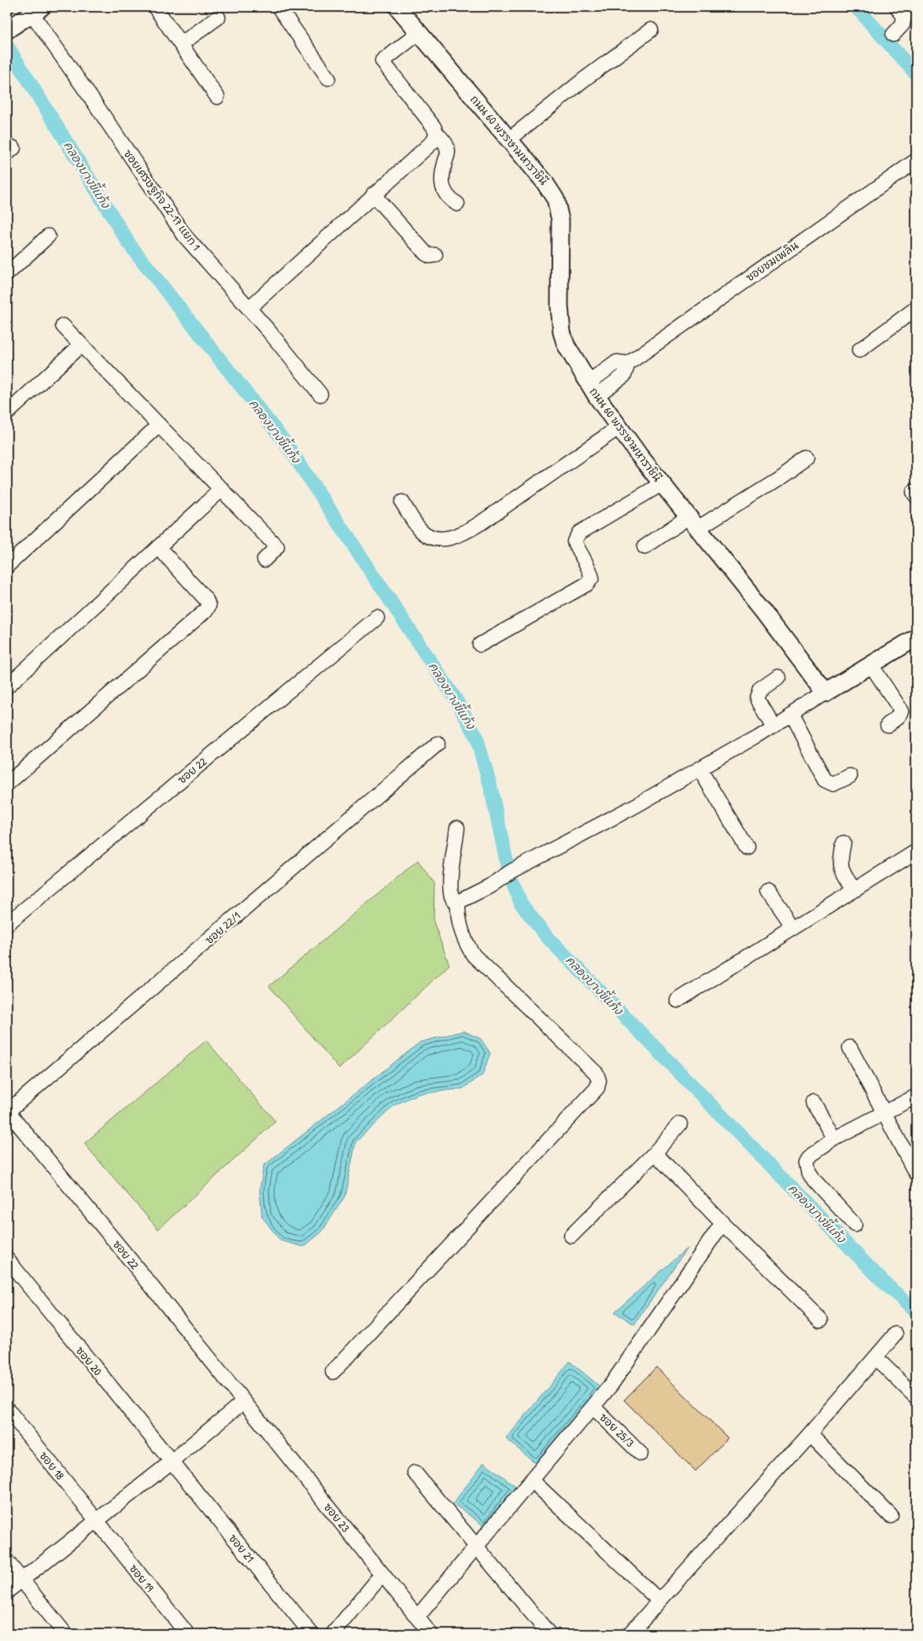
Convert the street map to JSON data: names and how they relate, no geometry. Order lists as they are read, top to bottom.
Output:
{
  "streets": {
    "street": [
      "ถนน 60 พรรษามหาราชินี",
      "ซอยเศรษฐกิจ 22-17 แยก 1",
      "ซอยชมเพลิน",
      "ซอย 22",
      "ซอย 22/1",
      "ซอย 20",
      "ซอย 25/3",
      "ซอย 18",
      "ซอย 23",
      "ซอย 21",
      "ซอย 19"
    ]
  },
  "crossings": [
    ["ถนน 60 พรรษามหาราชินี", "ซอยชมเพลิน"],
    ["ซอย 22", "ซอย 22/1"],
    ["ซอย 22", "ซอย 23"],
    ["ซอย 20", "ซอย 21"],
    ["ซอย 18", "ซอย 19"]
  ],
  "water": ["คลองบางขี้แก้ง"]
}
